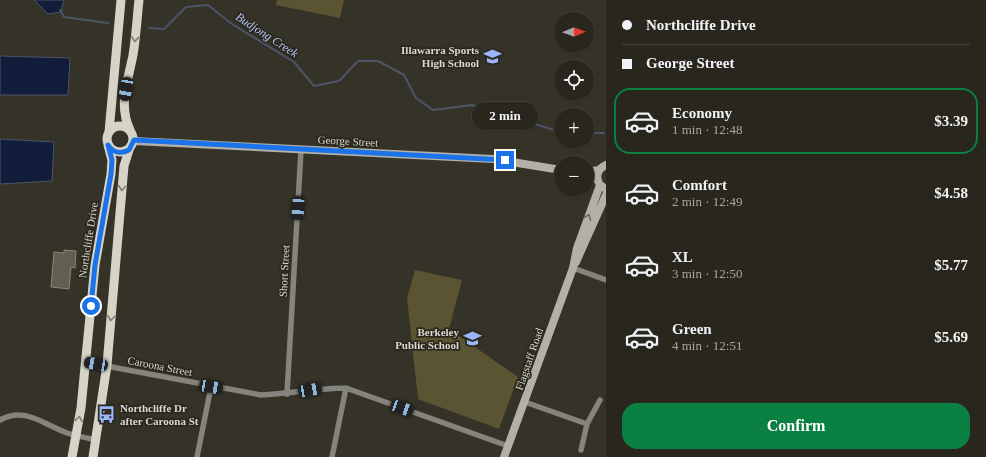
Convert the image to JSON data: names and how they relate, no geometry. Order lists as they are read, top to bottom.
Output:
{
  "streets": {
    "main road": ["George Street", "Northcliffe Drive", "Flagstaff Road"],
    "street": ["Short Street", "Caroona Street"]
  },
  "crossings": [
    ["George Street", "Northcliffe Drive"],
    ["George Street", "Short Street"],
    ["Northcliffe Drive", "Caroona Street"],
    ["Short Street", "Caroona Street"],
    ["Flagstaff Road", "Caroona Street"]
  ],
  "water": ["Budjong Creek"],
  "places": {
    "school or university": ["Illawarra Sports High School", "Berkeley Public School"],
    "bus stop": ["Northcliffe Dr after Caroona St"]
  },
  "north": "right",
  "page": {
    "banner": ["Northcliffe Drive", "George Street"],
    "map_buttons": ["+", "−"],
    "list": [
      {
        "name": "Economy",
        "note": "1 min · 12:48",
        "value": "$3.39"
      },
      {
        "name": "Comfort",
        "note": "2 min · 12:49",
        "value": "$4.58"
      },
      {
        "name": "XL",
        "note": "3 min · 12:50",
        "value": "$5.77"
      },
      {
        "name": "Green",
        "note": "4 min · 12:51",
        "value": "$5.69"
      }
    ],
    "bubble": "2 min",
    "buttons": "Confirm"
  }
}
